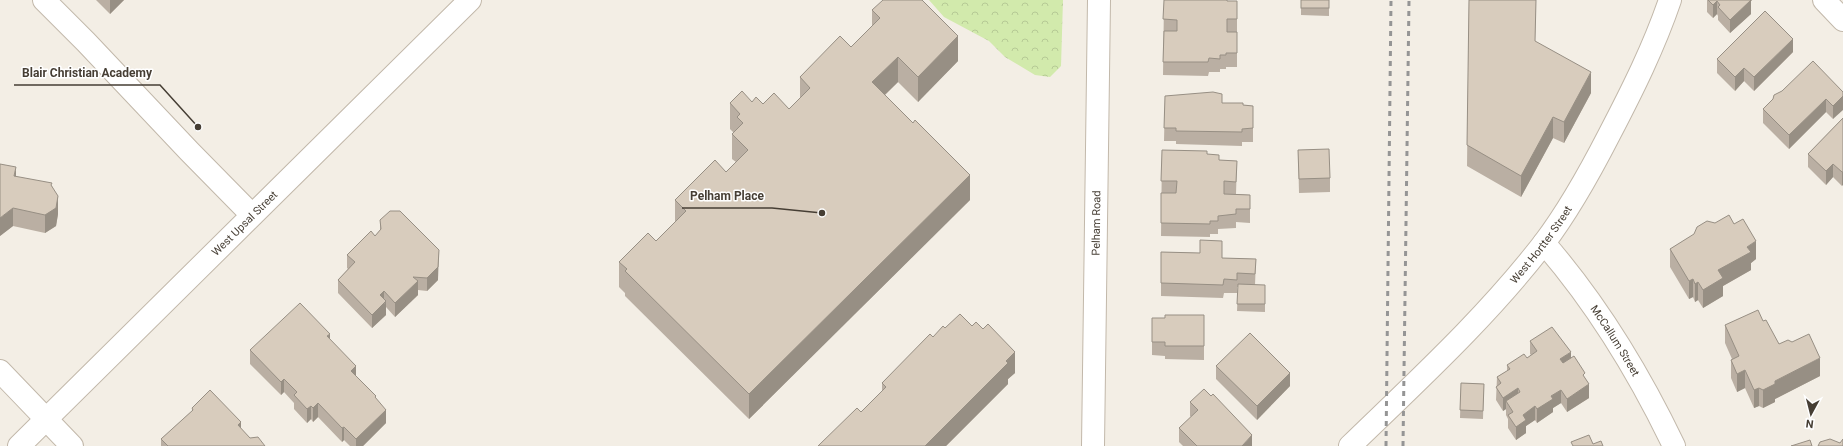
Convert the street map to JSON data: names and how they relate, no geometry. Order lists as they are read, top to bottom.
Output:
{
  "streets": {
    "street": [
      "West Upsal Street",
      "Pelham Road",
      "West Hortter Street",
      "McCallum Street"
    ]
  },
  "crossings": [
    ["West Hortter Street", "McCallum Street"]
  ],
  "places": ["Blair Christian Academy", "Pelham Place"],
  "north": "bottom"
}
